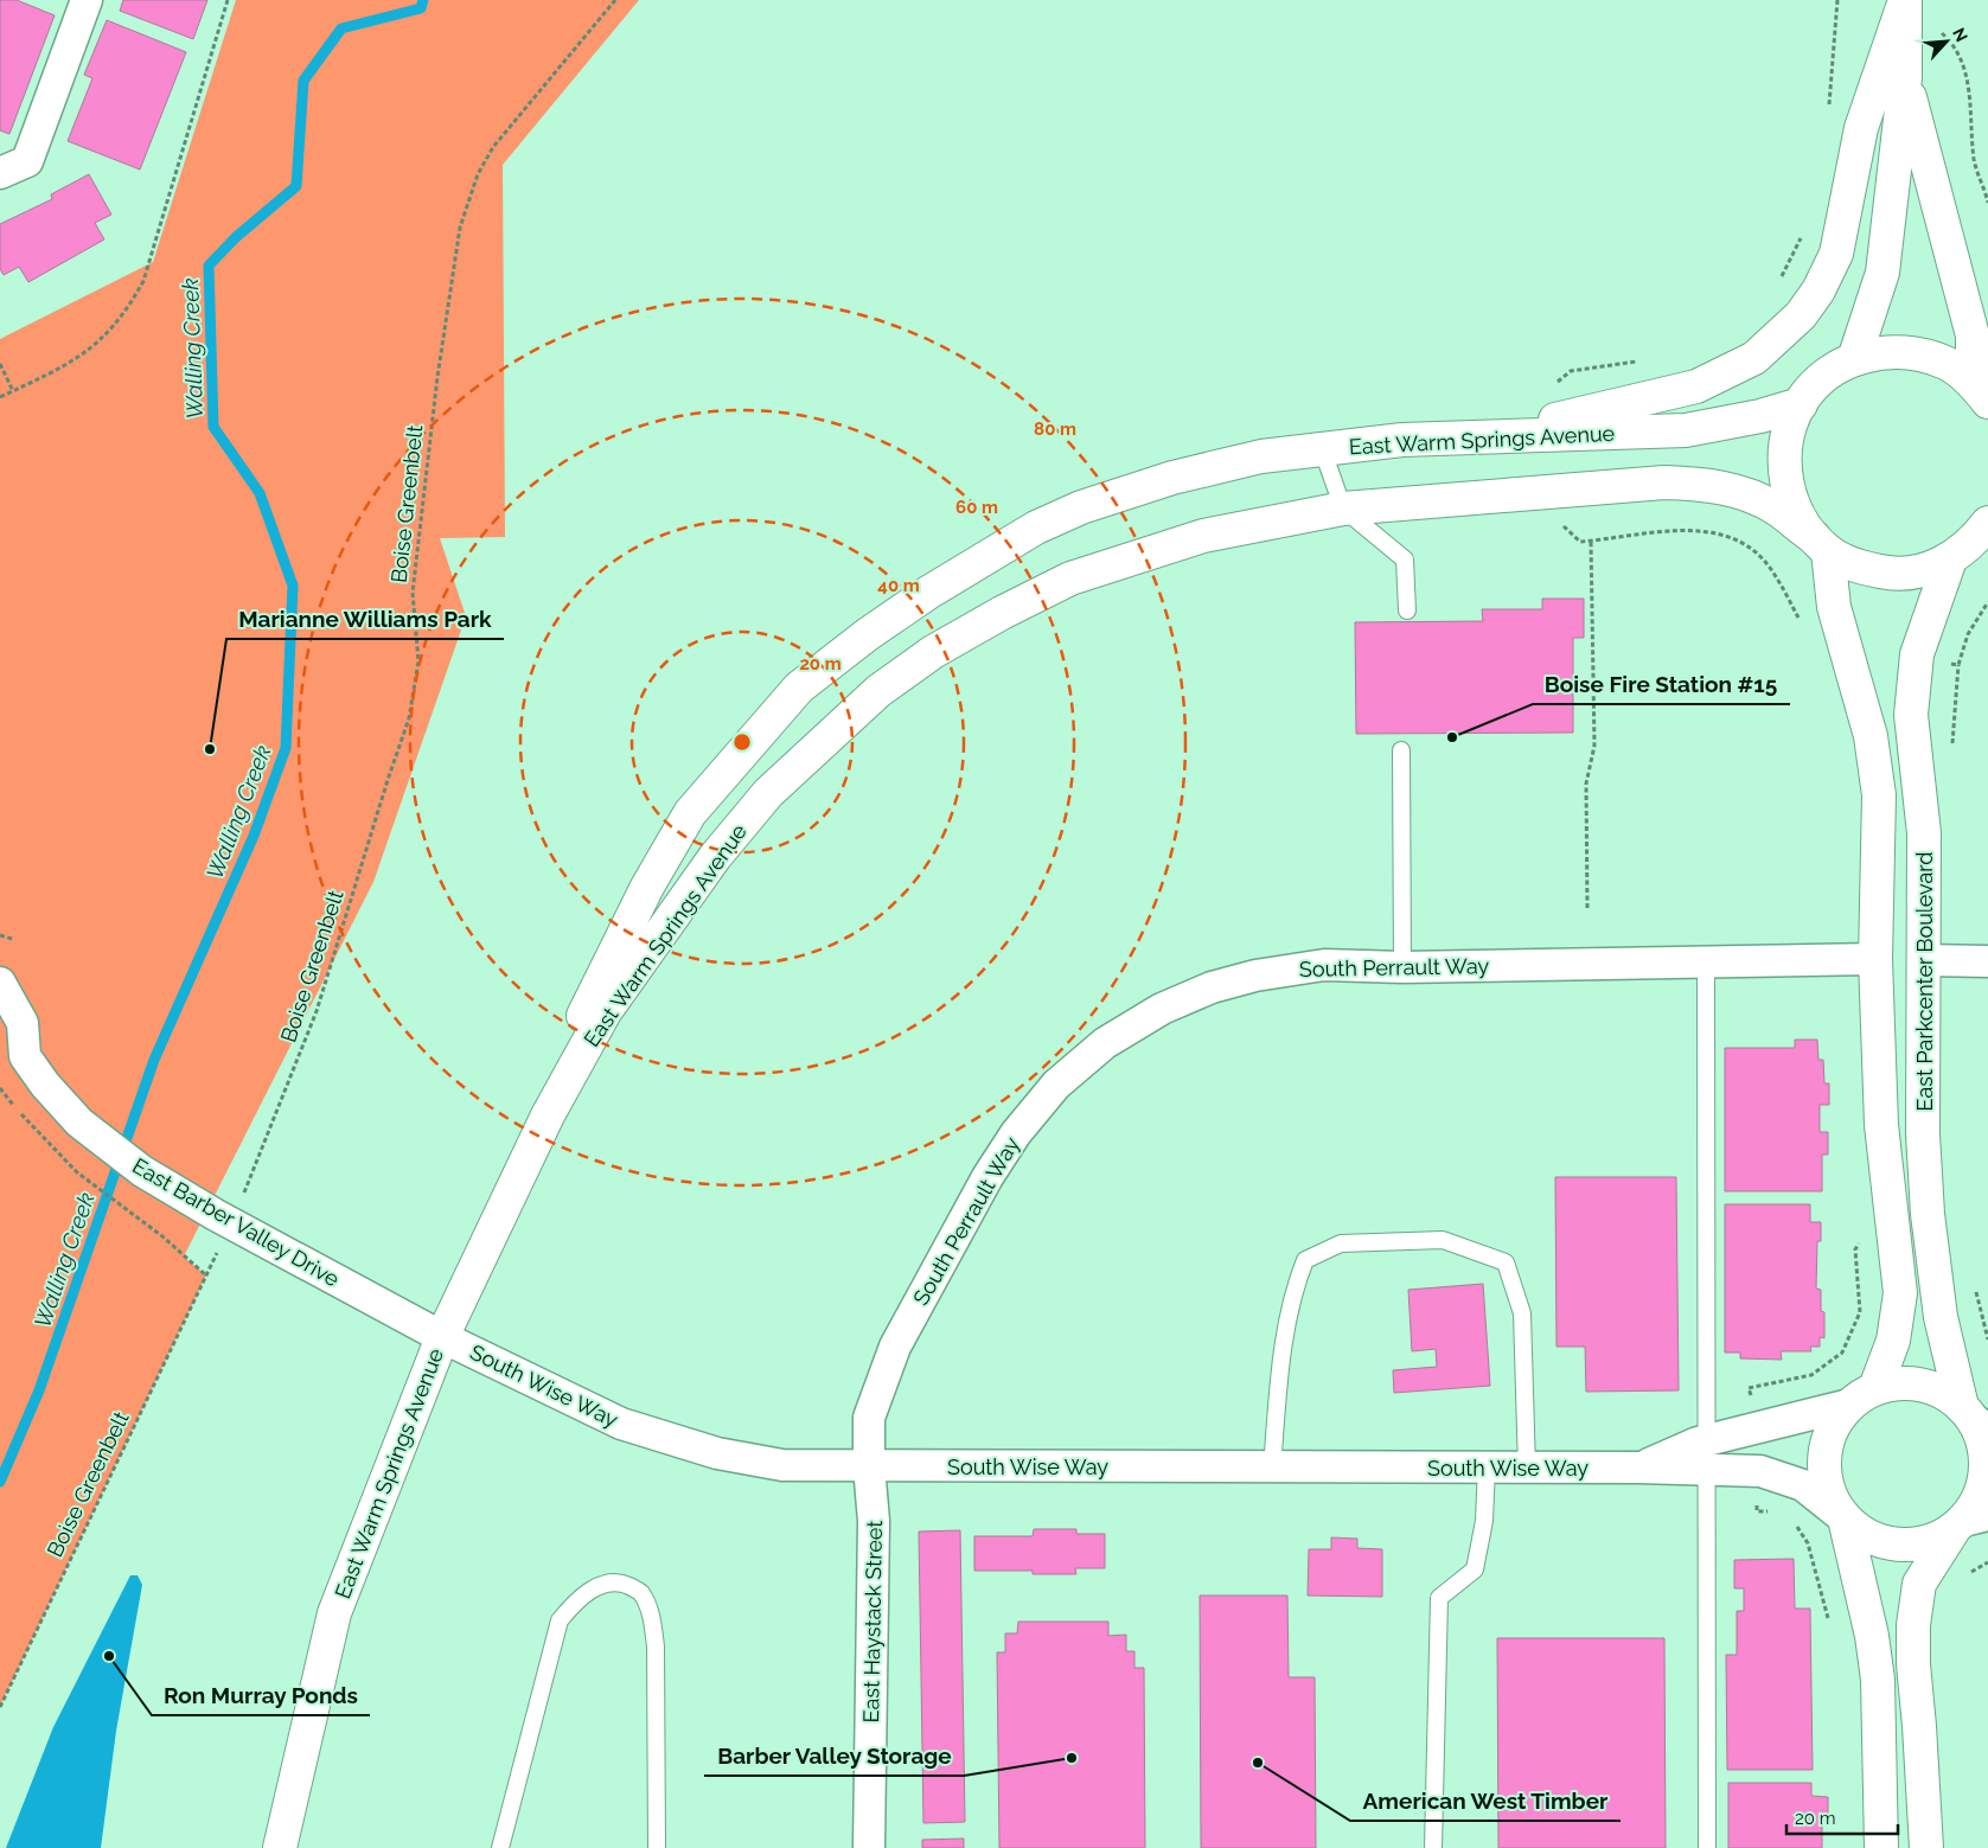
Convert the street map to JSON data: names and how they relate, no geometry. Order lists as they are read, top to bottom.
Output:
{
  "streets": {
    "street": [
      "East Warm Springs Avenue",
      "South Perrault Way",
      "East Parkcenter Boulevard",
      "East Barber Valley Drive",
      "South Wise Way",
      "East Haystack Street"
    ],
    "path": ["Boise Greenbelt"]
  },
  "crossings": [
    ["East Warm Springs Avenue", "East Parkcenter Boulevard"],
    ["East Warm Springs Avenue", "East Barber Valley Drive"],
    ["East Warm Springs Avenue", "South Wise Way"],
    ["South Perrault Way", "East Parkcenter Boulevard"],
    ["South Perrault Way", "South Wise Way"],
    ["South Perrault Way", "East Haystack Street"],
    ["East Parkcenter Boulevard", "South Wise Way"],
    ["East Barber Valley Drive", "South Wise Way"],
    ["South Wise Way", "East Haystack Street"]
  ],
  "water": ["Walling Creek"],
  "places": [
    "Boise Fire Station #15",
    "Marianne Williams Park",
    "Ron Murray Ponds",
    "Barber Valley Storage",
    "American West Timber"
  ],
  "scale_bar": "20 m",
  "north": "top right",
  "rings": [
    "80 m",
    "60 m",
    "40 m",
    "20 m"
  ]
}
